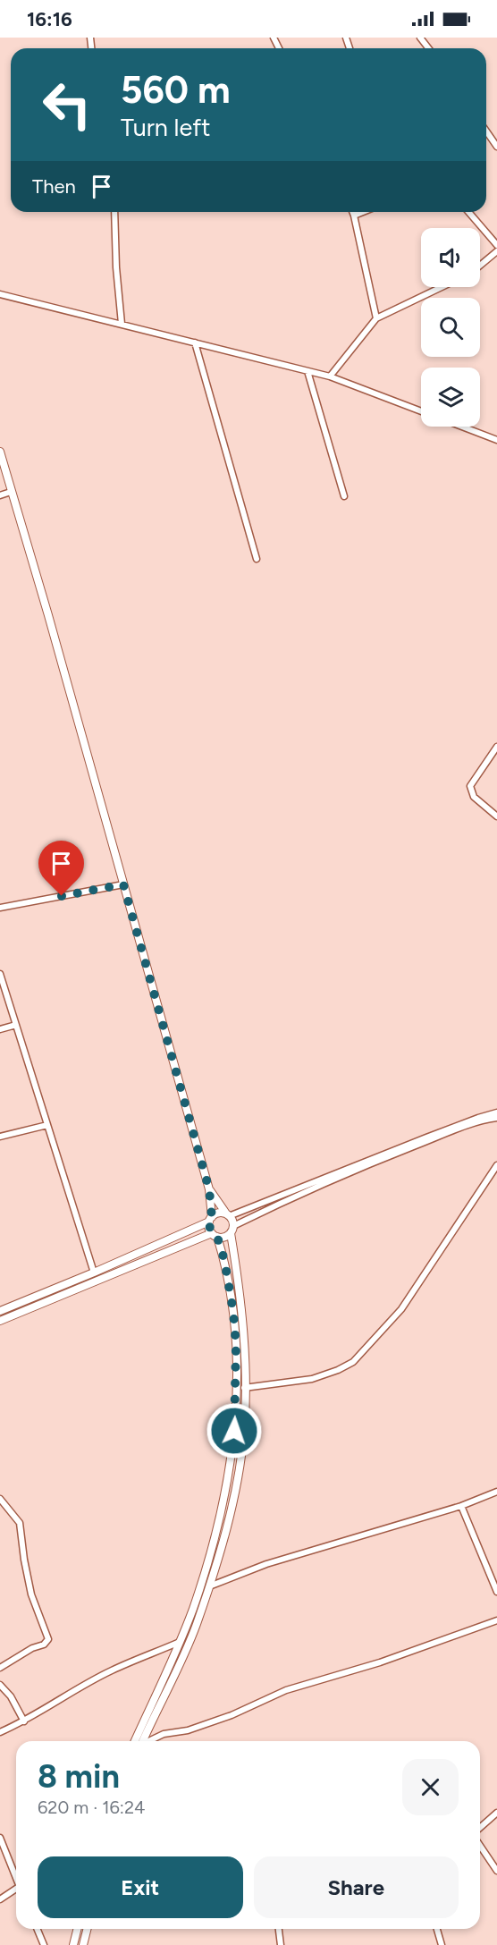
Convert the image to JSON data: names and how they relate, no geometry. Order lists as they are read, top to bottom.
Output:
{
  "page": {
    "status": "16:16",
    "turn": ["560 m", "Turn left"],
    "then": "Then",
    "heading": ["8 min", "620 m · 16:24"],
    "buttons": ["Exit", "Share"]
  }
}
